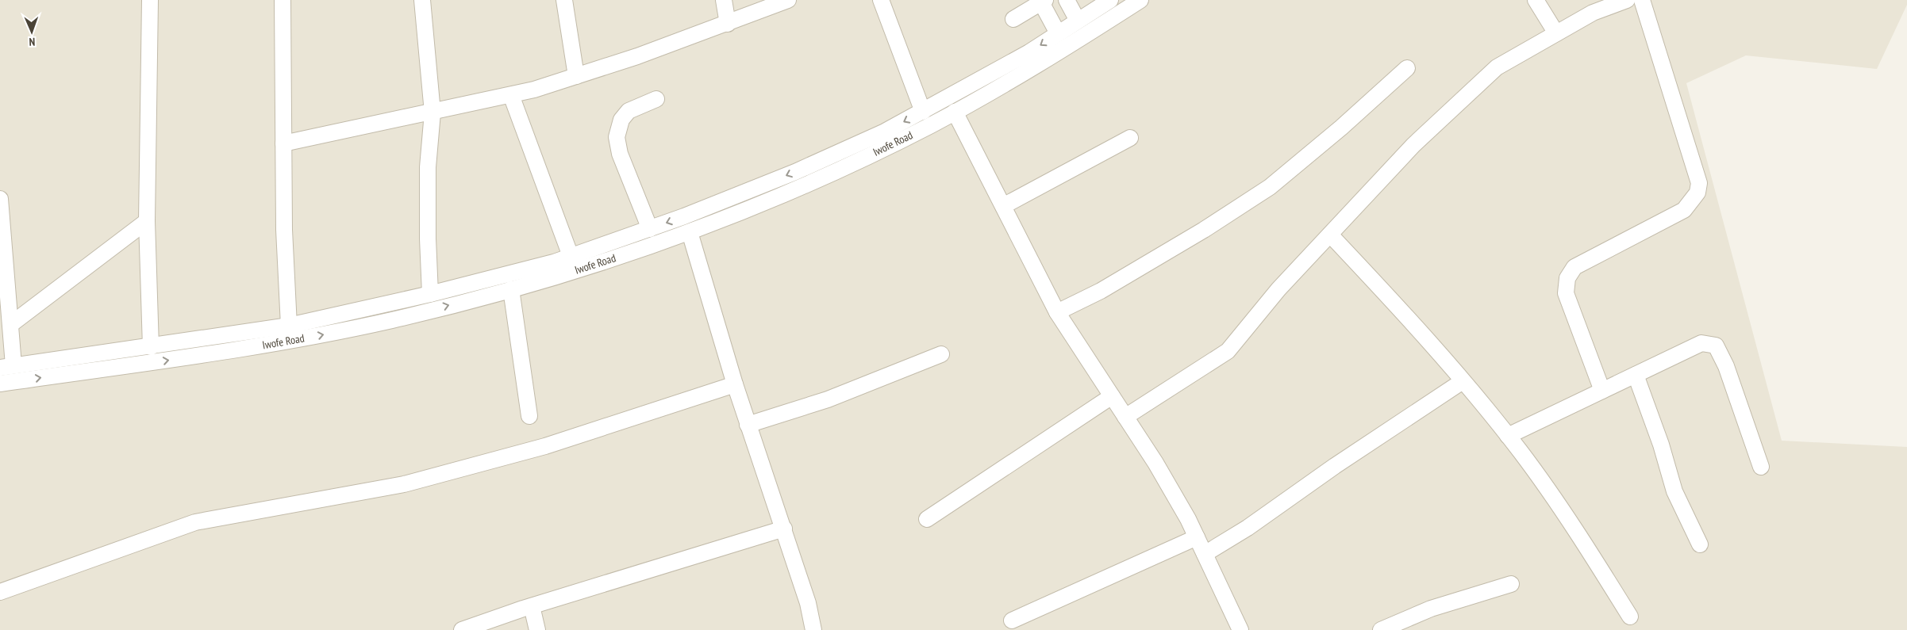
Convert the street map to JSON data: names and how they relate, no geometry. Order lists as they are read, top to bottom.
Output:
{
  "streets": {
    "street": ["Iwofe Road"]
  },
  "north": "bottom"
}
